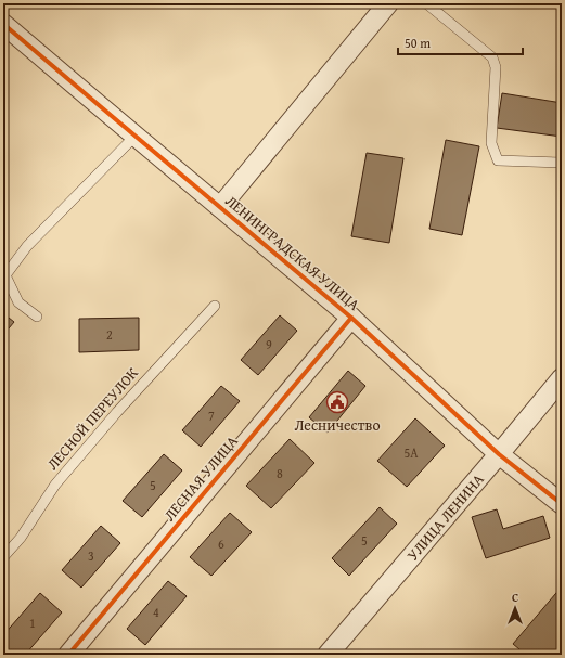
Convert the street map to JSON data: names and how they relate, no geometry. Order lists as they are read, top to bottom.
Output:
{
  "streets": {
    "street": ["ЛЕНИНГРАДСКАЯ УЛИЦА", "ЛЕСНАЯ УЛИЦА", "УЛИЦА ЛЕНИНА"],
    "lane": ["ЛЕСНОЙ ПЕРЕУЛОК"]
  },
  "crossings": [
    ["ЛЕНИНГРАДСКАЯ УЛИЦА", "ЛЕСНАЯ УЛИЦА"],
    ["ЛЕНИНГРАДСКАЯ УЛИЦА", "УЛИЦА ЛЕНИНА"]
  ],
  "places": {
    "public building": ["Лесничество"]
  },
  "house_numbers": [
    "2",
    "9",
    "7",
    "5А",
    "8",
    "5",
    "5",
    "6",
    "3",
    "4",
    "1"
  ],
  "scale_bar": "50 m",
  "north": "top"
}
